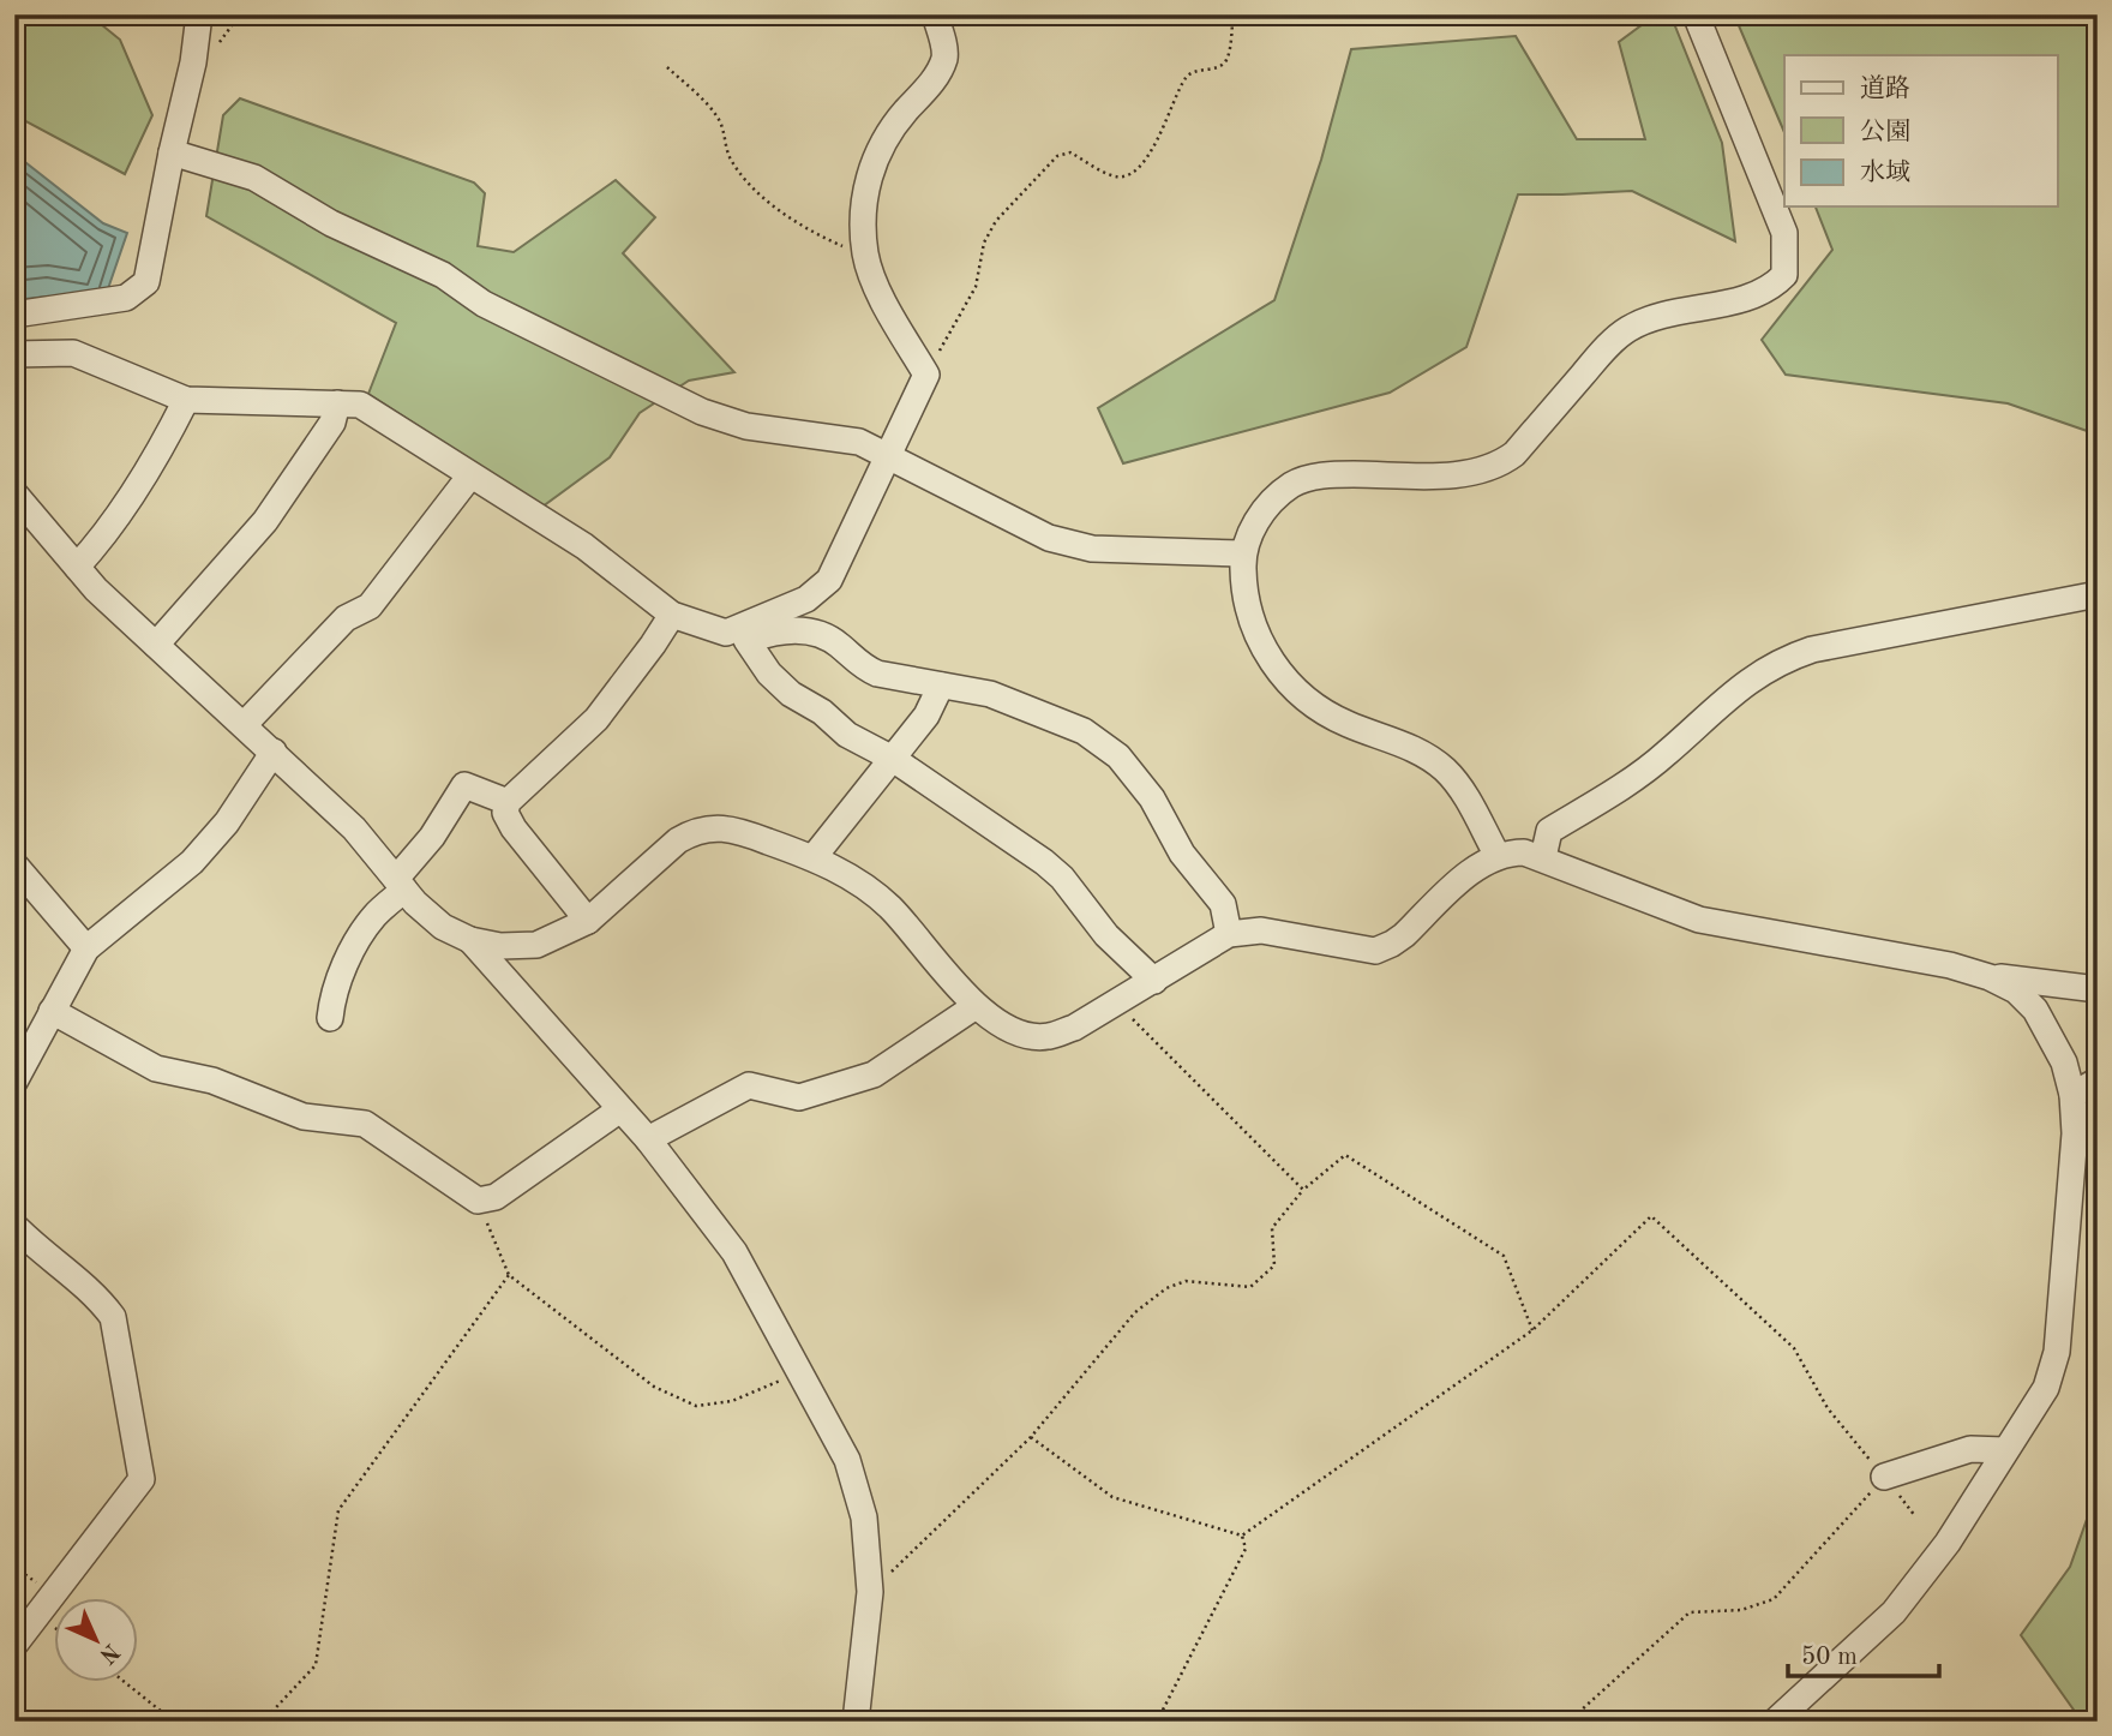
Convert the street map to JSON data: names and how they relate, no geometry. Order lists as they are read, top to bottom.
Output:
{
  "legend": ["道路", "公園", "水域"],
  "scale_bar": "50 m",
  "north": "bottom right"
}
